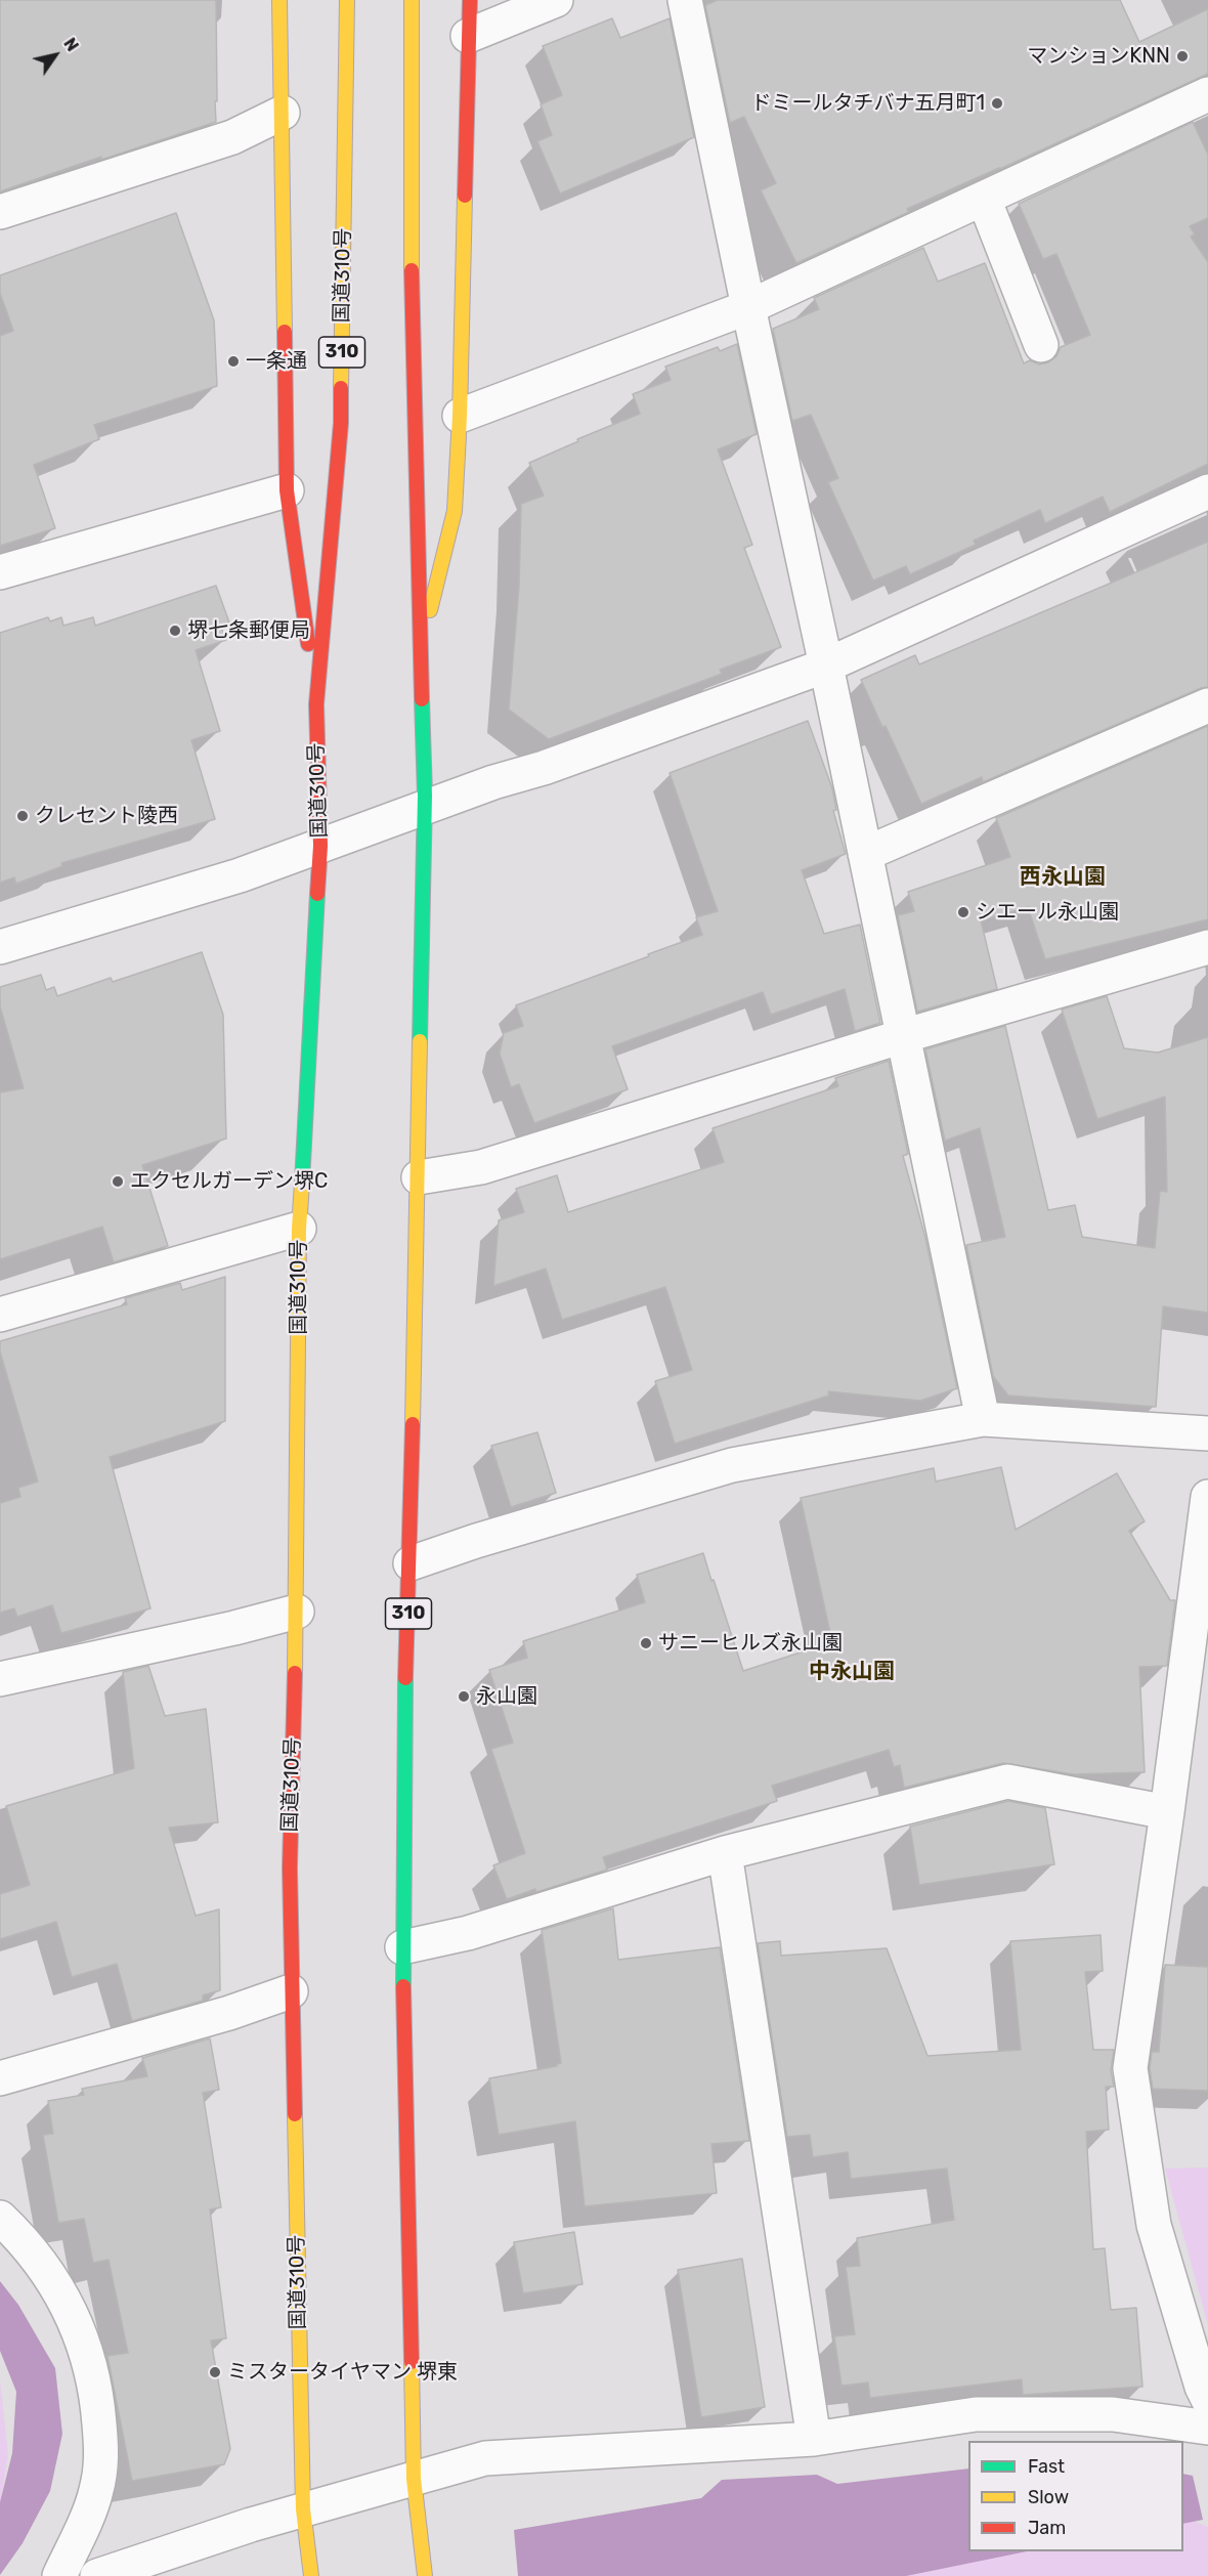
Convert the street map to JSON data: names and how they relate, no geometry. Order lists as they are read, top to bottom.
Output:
{
  "streets": {
    "highway": ["国道310号", "310"]
  },
  "districts": ["西永山園", "中永山園"],
  "places": [
    "マンションKNN",
    "ドミールタチバナ五月町1",
    "一条通",
    "堺七条郵便局",
    "クレセント陵西",
    "シエール永山園",
    "エクセルガーデン堺C",
    "サニーヒルズ永山園",
    "永山園",
    "ミスタータイヤマン 堺東"
  ],
  "legend": ["Fast", "Slow", "Jam"],
  "north": "top right"
}
